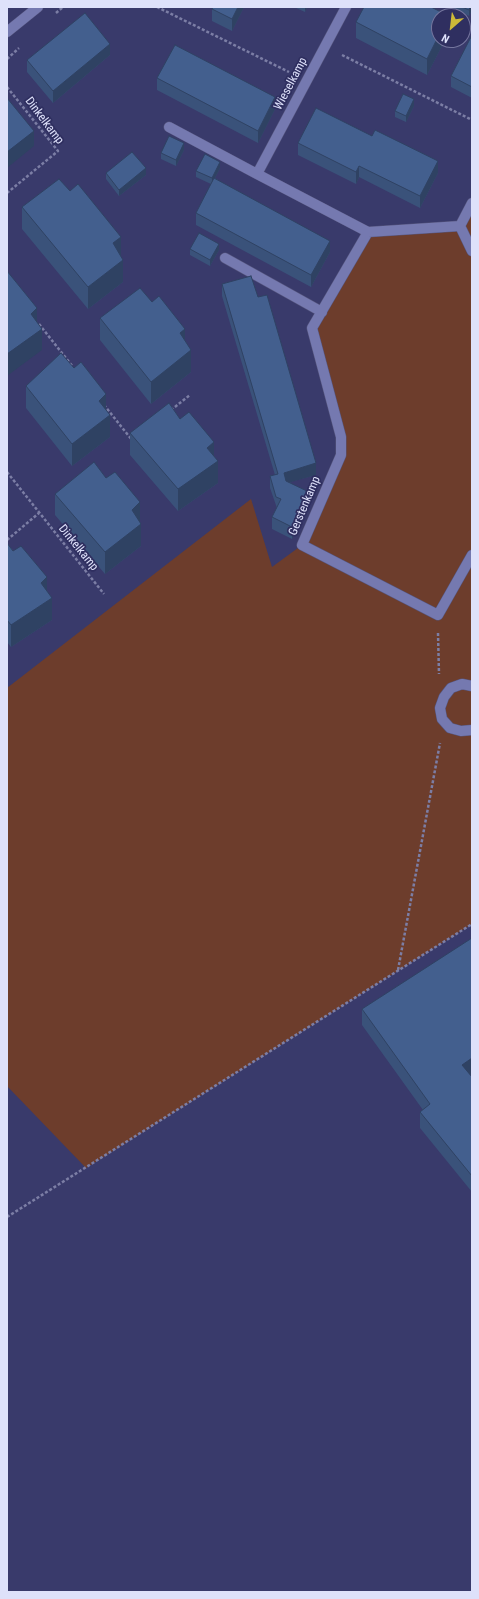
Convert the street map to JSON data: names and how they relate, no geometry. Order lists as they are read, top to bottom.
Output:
{
  "streets": {
    "street": ["Wieselkamp", "Gerstenkamp"],
    "path": ["Dinkelkamp"]
  },
  "north": "bottom left"
}
